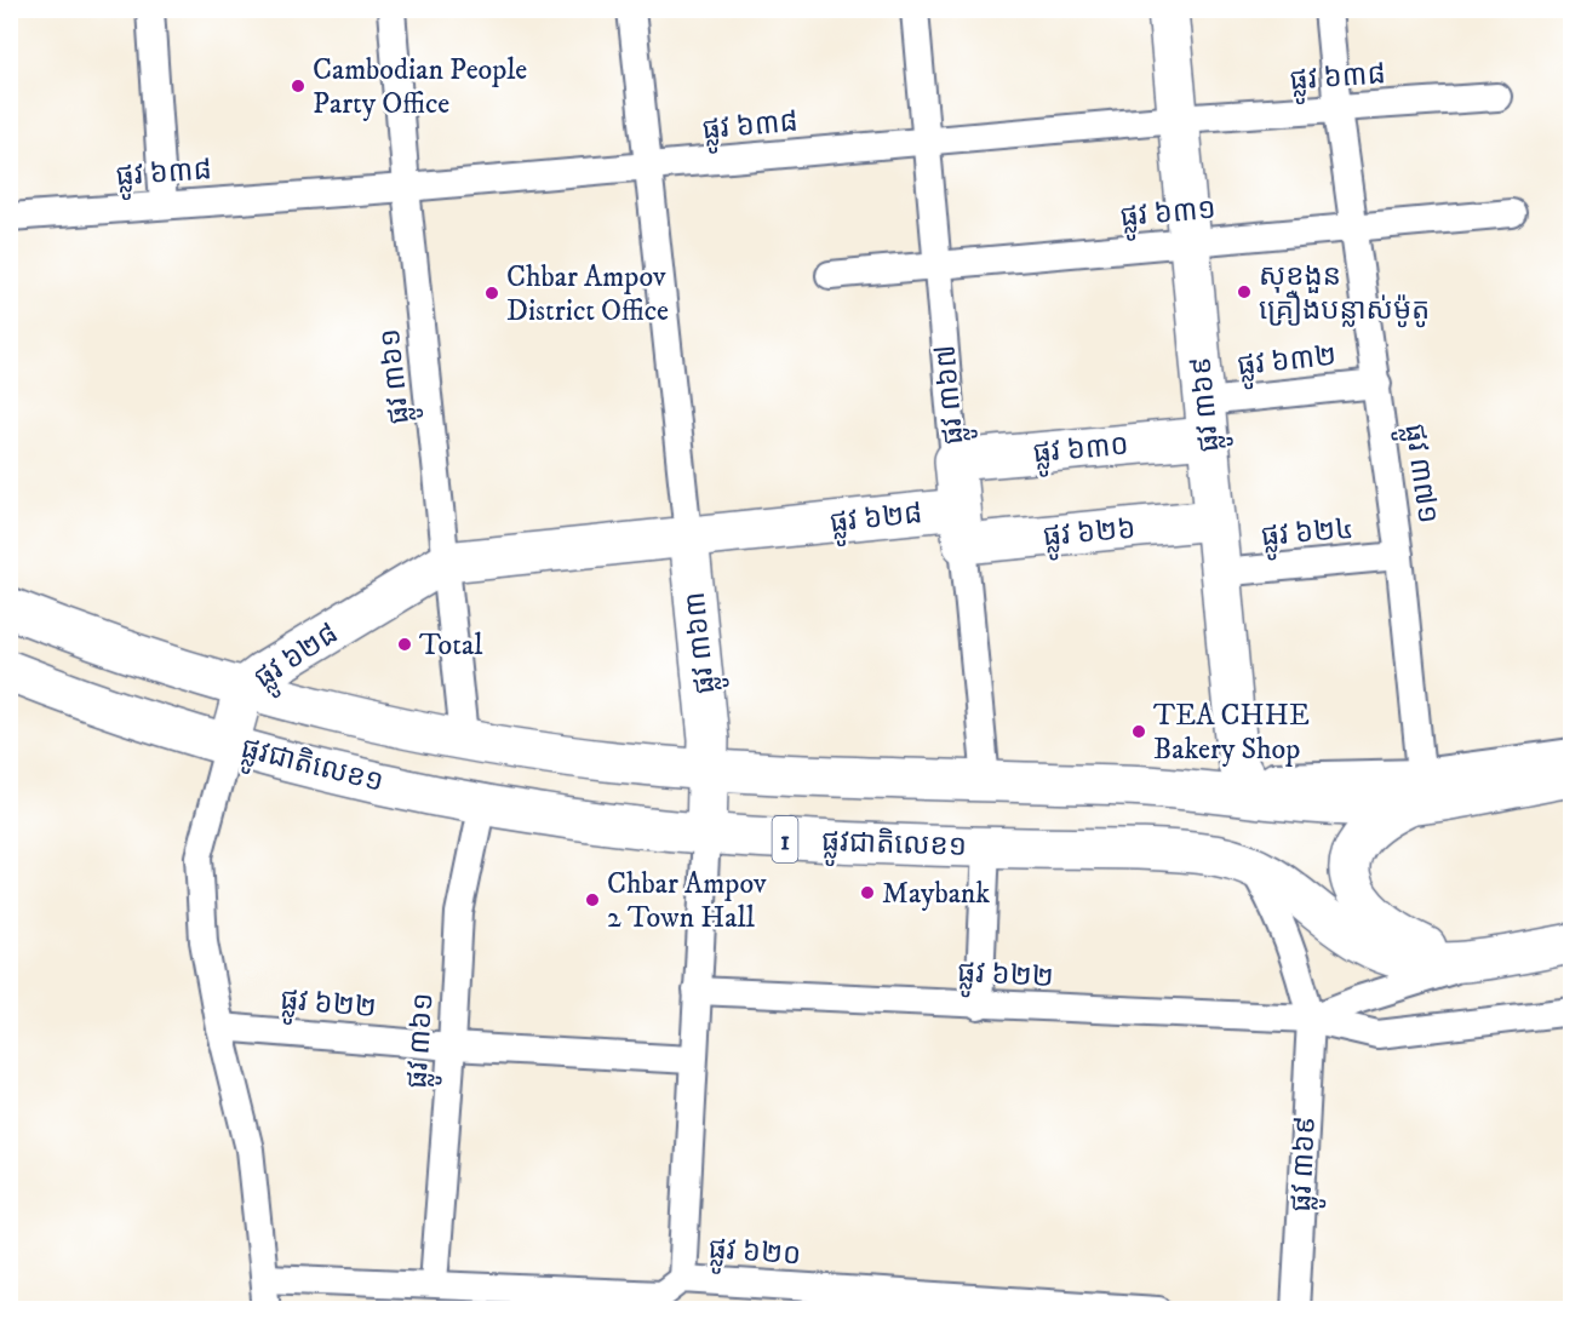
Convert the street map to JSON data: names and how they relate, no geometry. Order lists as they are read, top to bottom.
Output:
{
  "streets": {
    "main road": [
      "ផ្លូវ ៣៦៧",
      "ផ្លូវ ៣៦៩",
      "ផ្លូវ ៦៣០",
      "ផ្លូវ ៦២៨",
      "ផ្លូវ ៦២៦",
      "ផ្លូវ ៣៦៣",
      "ផ្លូវជាតិលេខ១",
      "1"
    ],
    "street": [
      "ផ្លូវ ៦៣៨",
      "ផ្លូវ ៦៣១",
      "ផ្លូវ ៦៣២",
      "ផ្លូវ ៣៦១",
      "ផ្លូវ ៣៧១",
      "ផ្លូវ ៦២៤",
      "ផ្លូវ ៦២២",
      "ផ្លូវ ៦២០"
    ]
  },
  "crossings": [
    ["ផ្លូវ ៦៣៨", "ផ្លូវ ៣៦១"],
    ["ផ្លូវ ៦៣៨", "ផ្លូវ ៣៦៧"],
    ["ផ្លូវ ៦៣៨", "ផ្លូវ ៣៦៩"],
    ["ផ្លូវ ៦៣៨", "ផ្លូវ ៣៧១"],
    ["ផ្លូវ ៦៣៨", "ផ្លូវ ៣៦៣"],
    ["ផ្លូវ ៦៣១", "ផ្លូវ ៣៦៧"],
    ["ផ្លូវ ៦៣១", "ផ្លូវ ៣៦៩"],
    ["ផ្លូវ ៦៣១", "ផ្លូវ ៣៧១"],
    ["ផ្លូវ ៦៣២", "ផ្លូវ ៣៦៩"],
    ["ផ្លូវ ៦៣២", "ផ្លូវ ៦៣០"],
    ["ផ្លូវ ៦៣២", "ផ្លូវ ៣៧១"],
    ["ផ្លូវ ៣៦១", "ផ្លូវ ៦២៨"],
    ["ផ្លូវ ៣៦១", "ផ្លូវជាតិលេខ១"],
    ["ផ្លូវ ៣៦១", "ផ្លូវ ៦២២"],
    ["ផ្លូវ ៣៦១", "ផ្លូវ ៦២០"],
    ["ផ្លូវ ៣៦៧", "ផ្លូវ ៦៣០"],
    ["ផ្លូវ ៣៦៧", "ផ្លូវ ៦២៨"],
    ["ផ្លូវ ៣៦៧", "ផ្លូវ ៦២៦"],
    ["ផ្លូវ ៣៦៧", "ផ្លូវជាតិលេខ១"],
    ["ផ្លូវ ៣៦៩", "ផ្លូវ ៦៣០"],
    ["ផ្លូវ ៣៦៩", "ផ្លូវ ៦២៦"],
    ["ផ្លូវ ៣៦៩", "ផ្លូវ ៦២៤"],
    ["ផ្លូវ ៣៦៩", "ផ្លូវជាតិលេខ១"],
    ["ផ្លូវ ៣៦៩", "ផ្លូវ ៦២២"],
    ["ផ្លូវ ៣៧១", "ផ្លូវ ៦២៤"],
    ["ផ្លូវ ៣៧១", "ផ្លូវជាតិលេខ១"],
    ["ផ្លូវ ៦២៨", "ផ្លូវ ៦២៦"],
    ["ផ្លូវ ៦២៨", "ផ្លូវ ៣៦៣"],
    ["ផ្លូវ ៦២៨", "ផ្លូវជាតិលេខ១"],
    ["ផ្លូវ ៦២៨", "ផ្លូវ ៦២២"],
    ["ផ្លូវ ៦២៨", "ផ្លូវ ៦២០"],
    ["ផ្លូវ ៣៦៣", "ផ្លូវជាតិលេខ១"],
    ["ផ្លូវ ៣៦៣", "ផ្លូវ ៦២២"],
    ["ផ្លូវ ៣៦៣", "ផ្លូវ ៦២០"]
  ],
  "places": [
    "Cambodian People Party Office",
    "សុខងួន គ្រឿងបន្លាស់ម៉ូតូ",
    "Chbar Ampov District Office",
    "Total",
    "TEA CHHE Bakery Shop",
    "Maybank",
    "Chbar Ampov 2 Town Hall"
  ]
}
